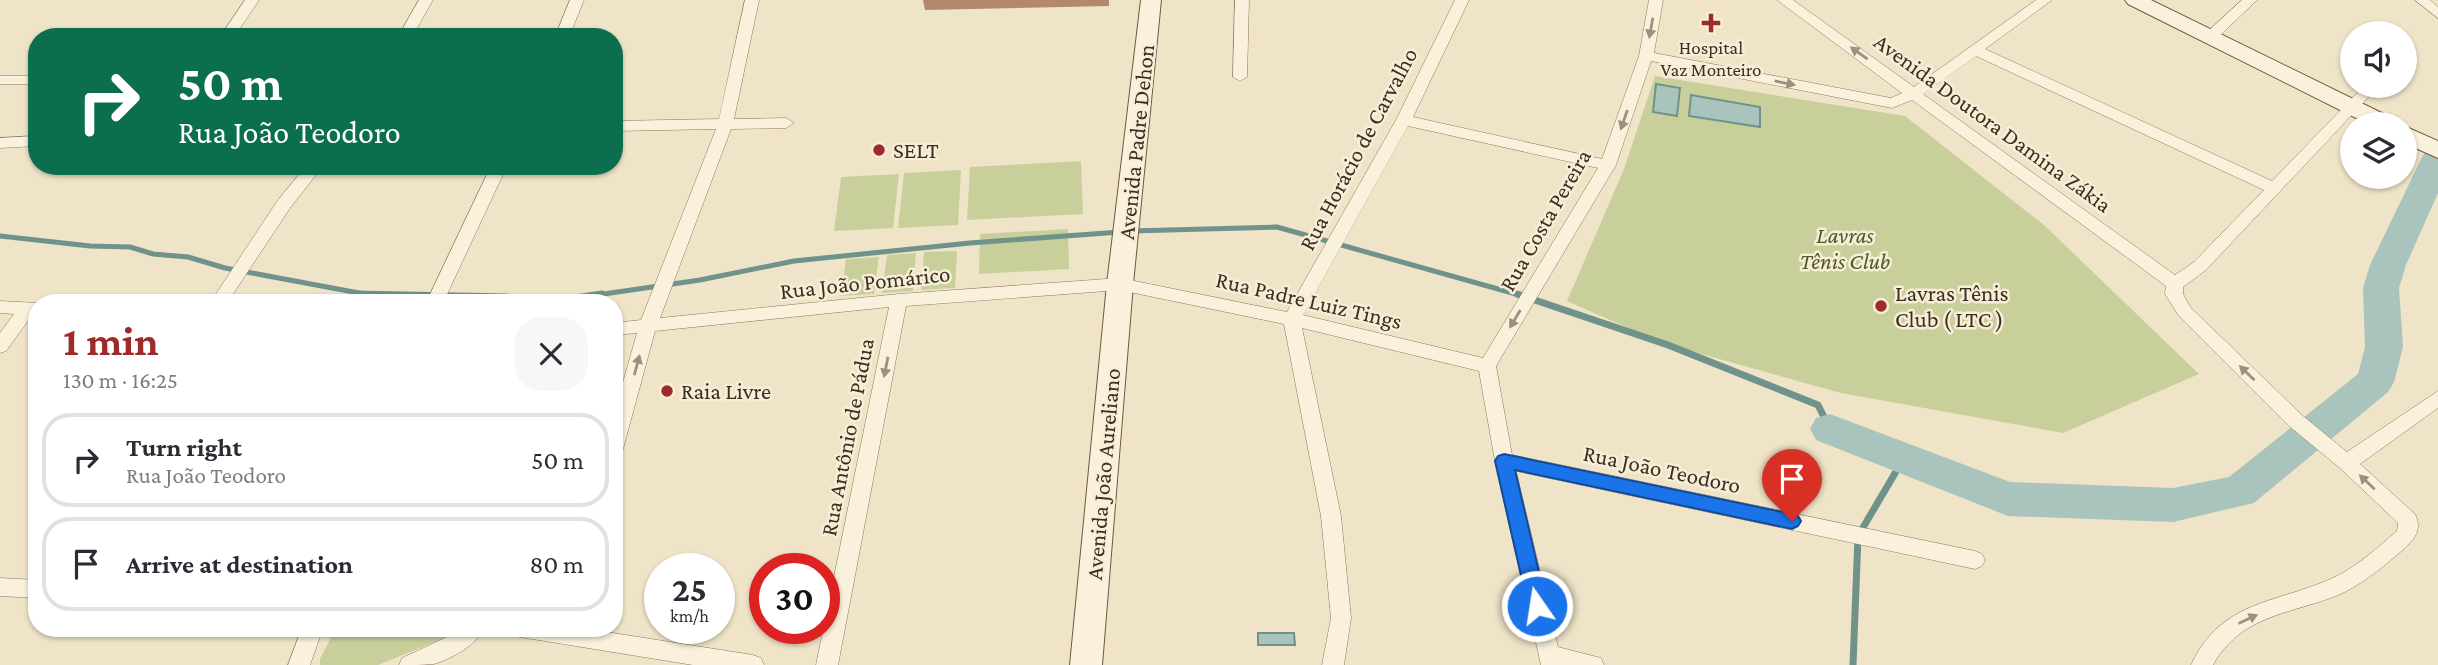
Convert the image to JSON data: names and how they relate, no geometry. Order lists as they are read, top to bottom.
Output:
{
  "streets": {
    "main road": ["Avenida Padre Dehon", "Avenida João Aureliano"],
    "street": [
      "Avenida Doutora Damina Zákia",
      "Rua Horácio de Carvalho",
      "Rua Costa Pereira",
      "Rua João Pomárico",
      "Rua Padre Luiz Tings",
      "Rua Antônio de Pádua",
      "Rua João Teodoro"
    ]
  },
  "crossings": [
    ["Avenida Padre Dehon", "Rua João Pomárico"],
    ["Avenida Padre Dehon", "Rua Padre Luiz Tings"],
    ["Avenida Padre Dehon", "Avenida João Aureliano"],
    ["Rua Horácio de Carvalho", "Rua Padre Luiz Tings"],
    ["Rua Costa Pereira", "Rua Padre Luiz Tings"],
    ["Rua João Pomárico", "Rua Padre Luiz Tings"],
    ["Rua João Pomárico", "Rua Antônio de Pádua"],
    ["Rua João Pomárico", "Avenida João Aureliano"],
    ["Rua Padre Luiz Tings", "Avenida João Aureliano"]
  ],
  "one_way": ["Rua Costa Pereira", "Rua Antônio de Pádua"],
  "parks": ["Lavras Tênis Club"],
  "places": {
    "health": ["Hospital Vaz Monteiro"],
    "other": ["SELT", "Lavras Tênis Club ( LTC )", "Raia Livre"]
  },
  "page": {
    "turn": ["50 m", "Rua João Teodoro"],
    "heading": ["1 min", "130 m · 16:25"],
    "list": [
      {
        "name": "Turn right",
        "note": "Rua João Teodoro",
        "value": "50 m"
      },
      {
        "name": "Arrive at destination",
        "value": "80 m"
      }
    ],
    "speed": "25 km/h",
    "limit": "30"
  }
}
